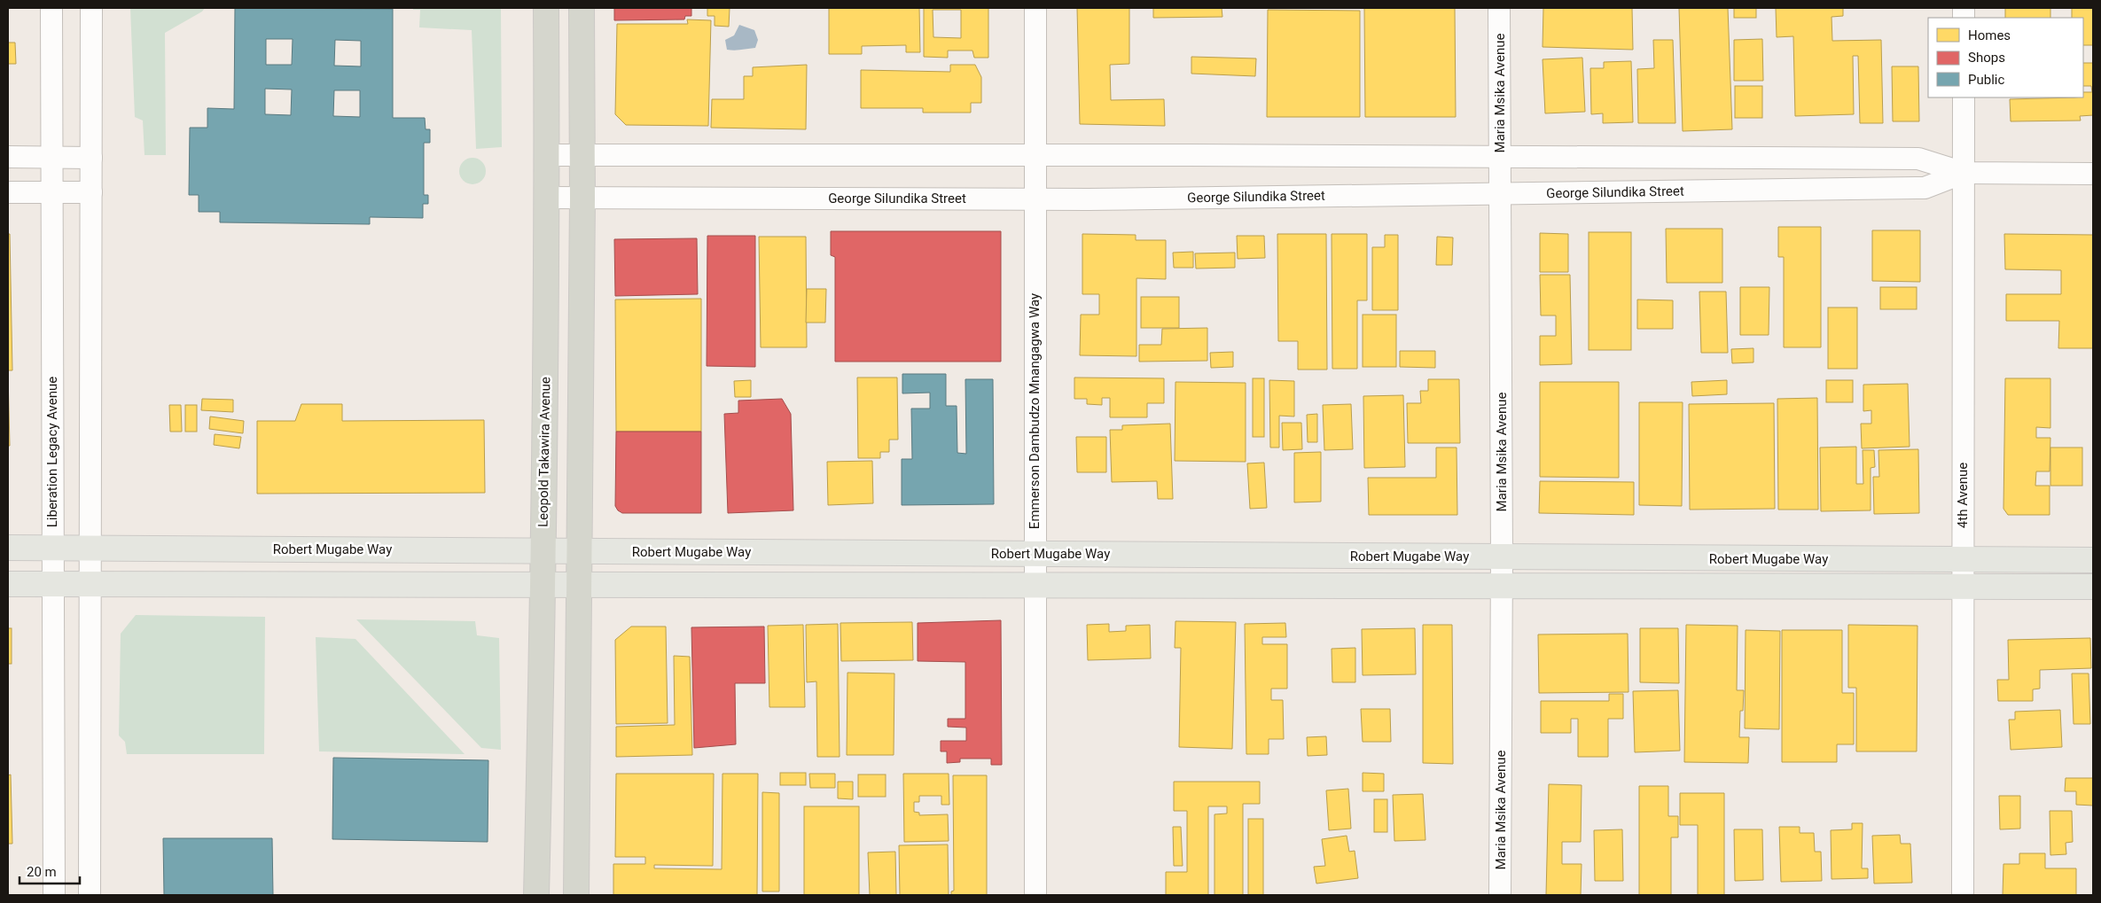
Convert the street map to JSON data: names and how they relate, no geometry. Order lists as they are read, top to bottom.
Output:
{
  "streets": {
    "highway": ["Leopold Takawira Avenue"],
    "main road": ["Robert Mugabe Way"],
    "street": [
      "Maria Msika Avenue",
      "George Silundika Street",
      "Emmerson Dambudzo Mnangagwa Way",
      "Liberation Legacy Avenue",
      "4th Avenue"
    ]
  },
  "crossings": [
    ["Maria Msika Avenue", "George Silundika Street"],
    ["Maria Msika Avenue", "Robert Mugabe Way"],
    ["George Silundika Street", "Emmerson Dambudzo Mnangagwa Way"],
    ["George Silundika Street", "Leopold Takawira Avenue"],
    ["George Silundika Street", "4th Avenue"],
    ["Emmerson Dambudzo Mnangagwa Way", "Robert Mugabe Way"],
    ["Liberation Legacy Avenue", "Robert Mugabe Way"],
    ["Leopold Takawira Avenue", "Robert Mugabe Way"],
    ["4th Avenue", "Robert Mugabe Way"]
  ],
  "legend": ["Homes", "Shops", "Public"],
  "scale_bar": "20 m"
}
